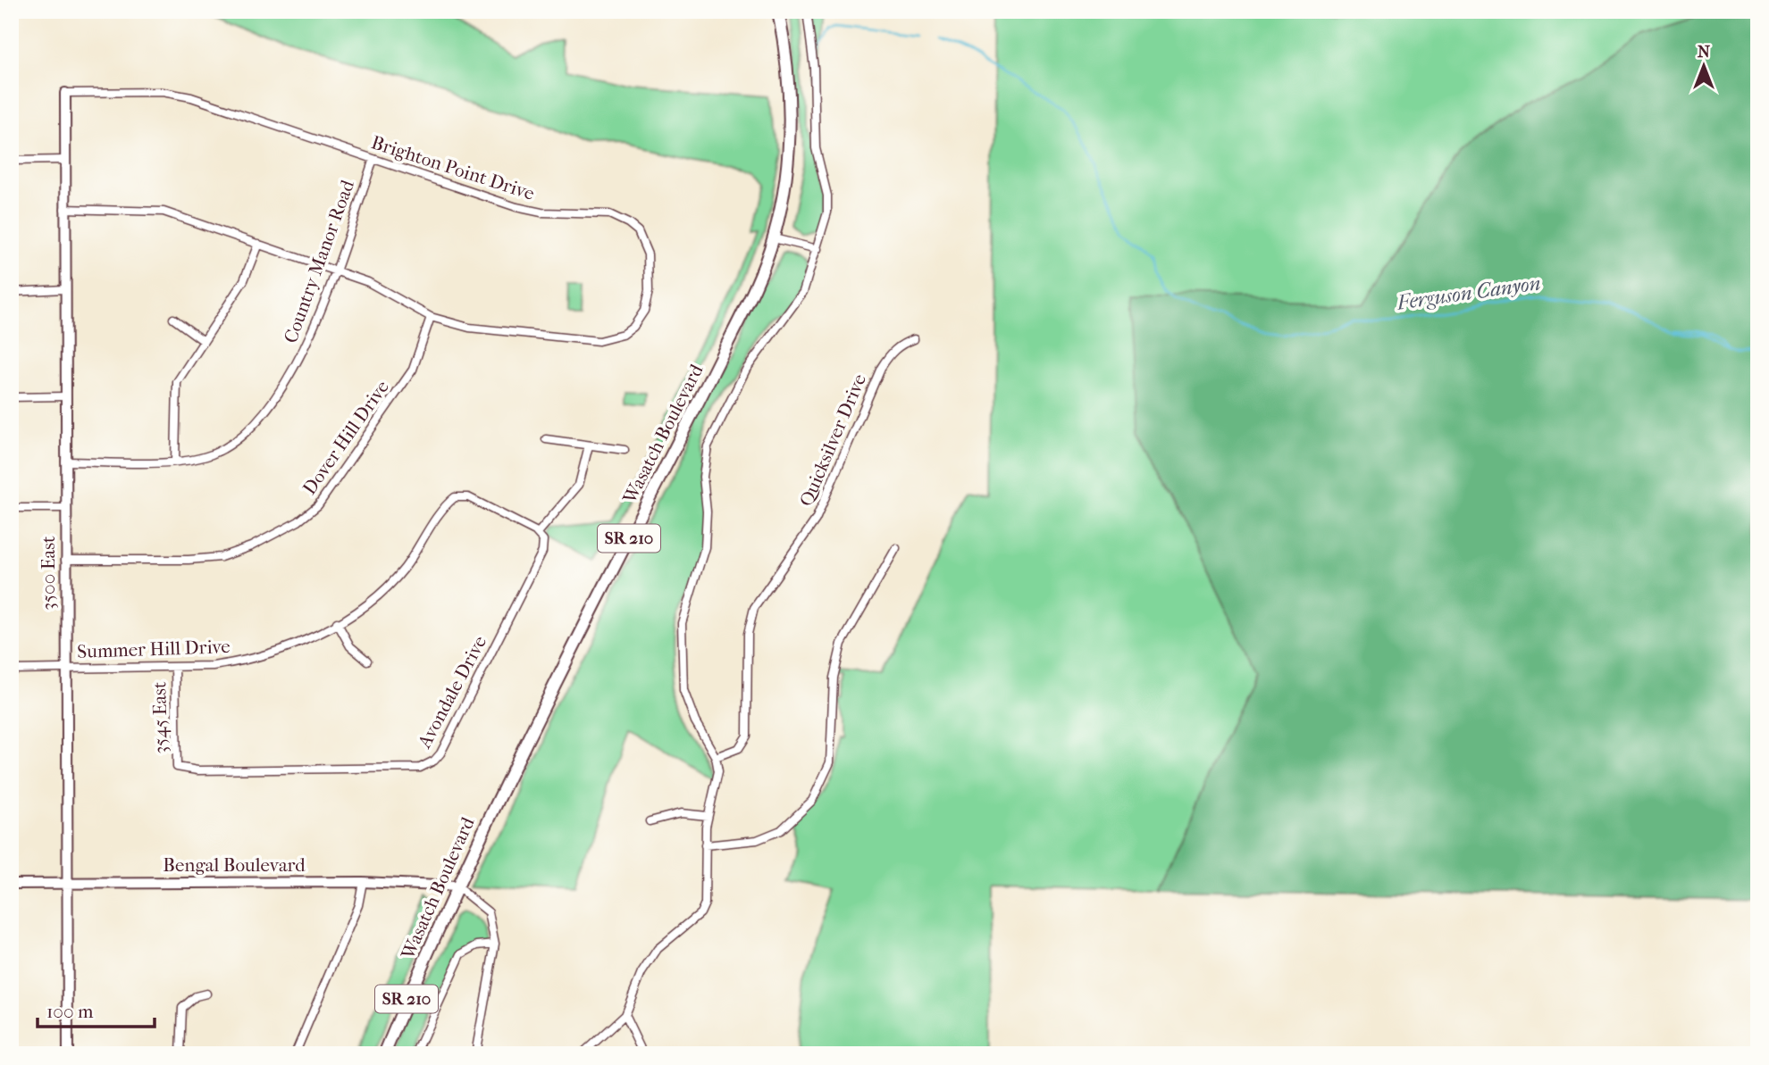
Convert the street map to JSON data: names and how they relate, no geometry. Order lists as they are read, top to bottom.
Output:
{
  "streets": {
    "main road": ["Wasatch Boulevard", "SR 210"],
    "street": [
      "Brighton Point Drive",
      "Country Manor Road",
      "Dover Hill Drive",
      "Quicksilver Drive",
      "3500 East",
      "Summer Hill Drive",
      "Avondale Drive",
      "3545 East",
      "Bengal Boulevard"
    ]
  },
  "crossings": [
    ["Brighton Point Drive", "Country Manor Road"],
    ["Brighton Point Drive", "Dover Hill Drive"],
    ["Brighton Point Drive", "3500 East"],
    ["Country Manor Road", "3500 East"],
    ["Wasatch Boulevard", "Bengal Boulevard"],
    ["Dover Hill Drive", "3500 East"],
    ["3500 East", "Summer Hill Drive"],
    ["3500 East", "Bengal Boulevard"],
    ["Summer Hill Drive", "Avondale Drive"],
    ["Summer Hill Drive", "3545 East"],
    ["Avondale Drive", "3545 East"]
  ],
  "water": ["Ferguson Canyon"],
  "scale_bar": "100 m",
  "north": "top"
}
